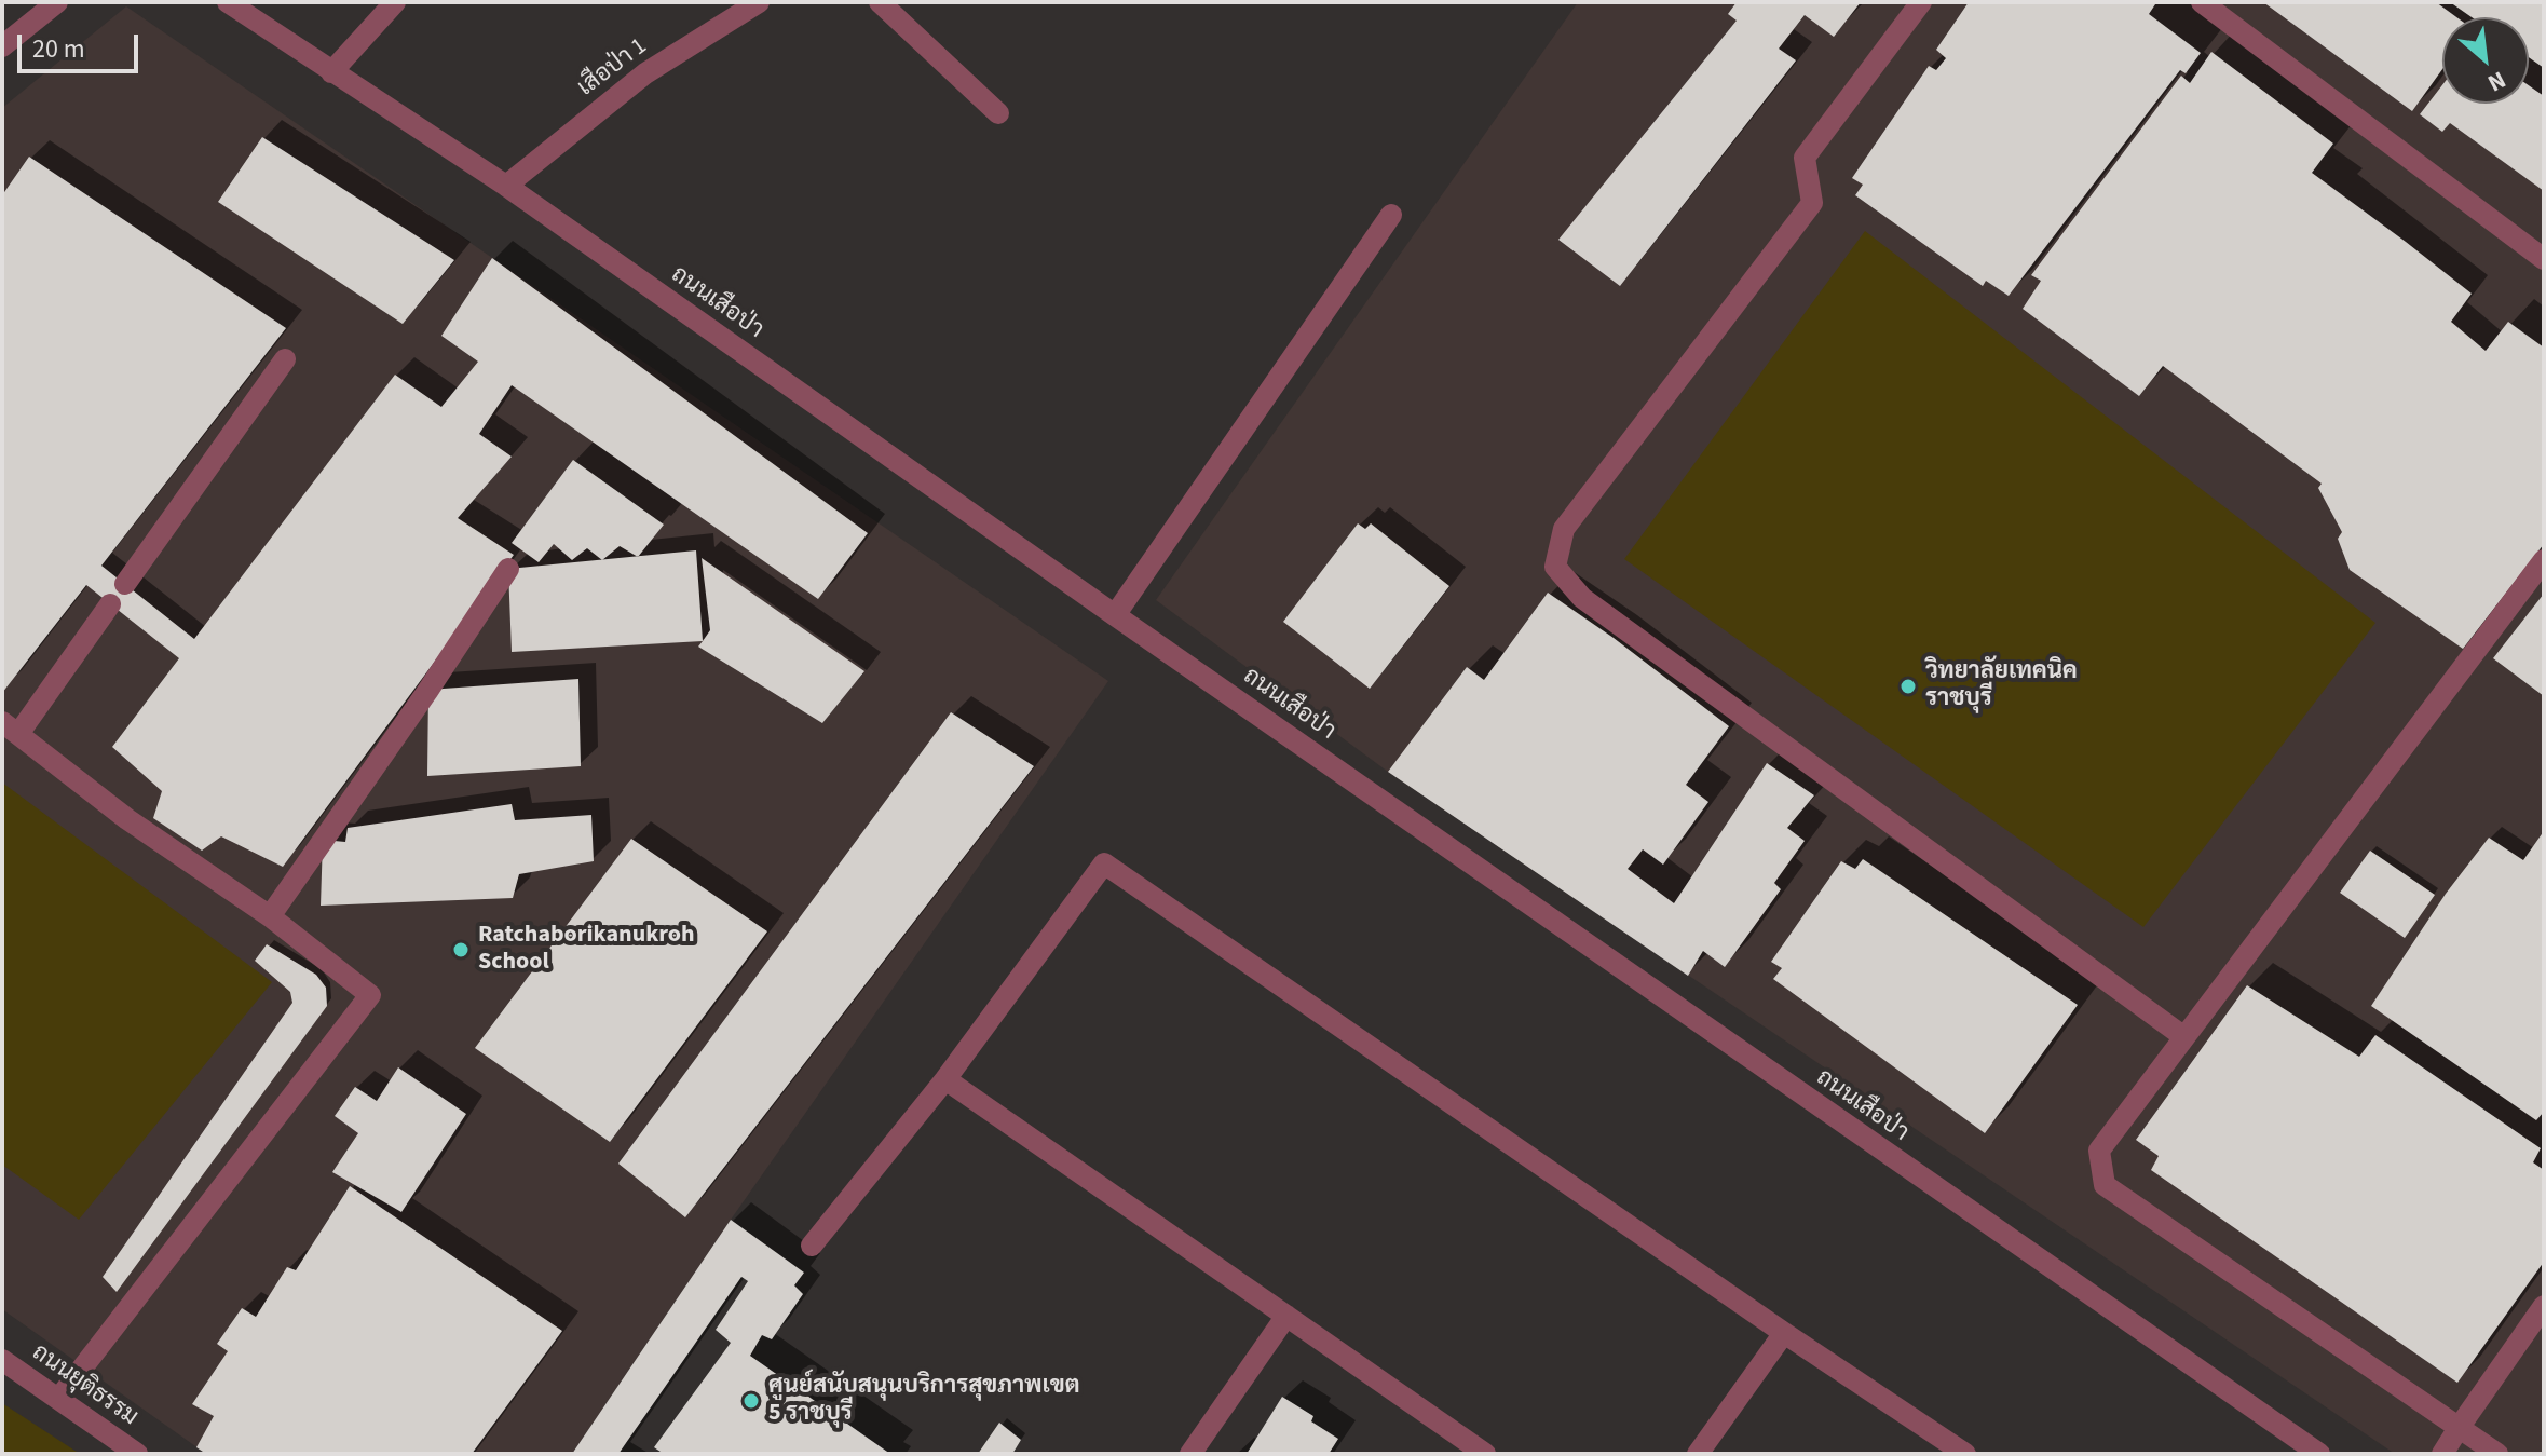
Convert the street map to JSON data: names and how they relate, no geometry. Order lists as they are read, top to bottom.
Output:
{
  "streets": {
    "street": ["เสือป่า 1", "ถนนเสือป่า", "ถนนยุติธรรม"]
  },
  "crossings": [
    ["เสือป่า 1", "ถนนเสือป่า"]
  ],
  "places": ["วิทยาลัยเทคนิค ราชบุรี", "Ratchaborikanukroh School", "ศูนย์สนับสนุนบริการสุขภาพเขต 5 ราชบุรี"],
  "scale_bar": "20 m",
  "north": "bottom right"
}
